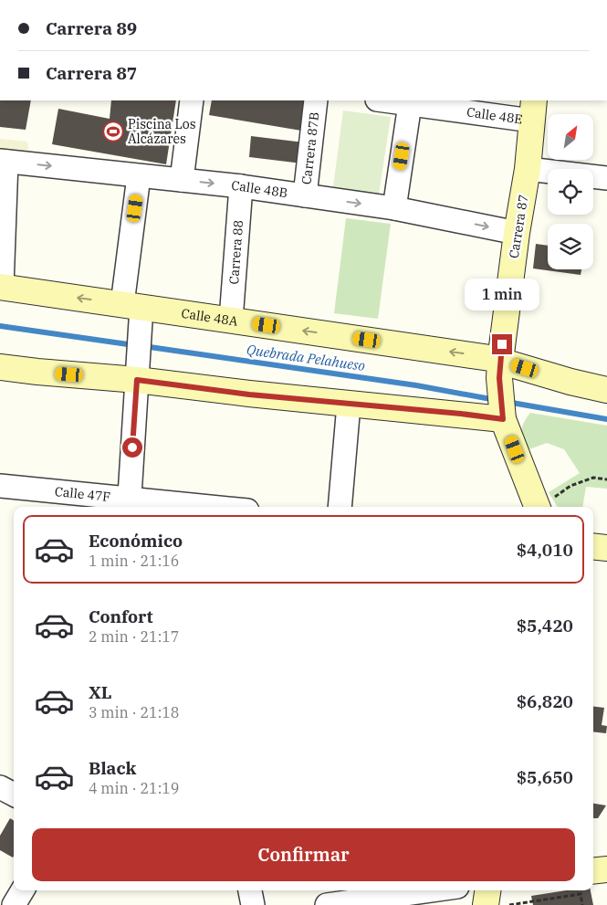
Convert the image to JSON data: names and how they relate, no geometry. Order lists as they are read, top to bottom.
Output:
{
  "streets": {
    "street": [
      "Calle 48E",
      "Carrera 87B",
      "Calle 48B",
      "Carrera 87",
      "Carrera 88",
      "Calle 48A",
      "Calle 47F"
    ]
  },
  "crossings": [
    ["Calle 48E", "Carrera 87"],
    ["Carrera 87B", "Calle 48B"],
    ["Calle 48B", "Carrera 87"],
    ["Calle 48B", "Carrera 88"],
    ["Carrera 87", "Calle 48A"],
    ["Carrera 88", "Calle 48A"]
  ],
  "water": ["Quebrada Pelahueso"],
  "places": {
    "sports": ["Piscina Los Alcázares"]
  },
  "north": "top right",
  "page": {
    "banner": ["Carrera 89", "Carrera 87"],
    "bubble": "1 min",
    "list": [
      {
        "name": "Económico",
        "note": "1 min · 21:16",
        "value": "$4,010"
      },
      {
        "name": "Confort",
        "note": "2 min · 21:17",
        "value": "$5,420"
      },
      {
        "name": "XL",
        "note": "3 min · 21:18",
        "value": "$6,820"
      },
      {
        "name": "Black",
        "note": "4 min · 21:19",
        "value": "$5,650"
      }
    ],
    "buttons": "Confirmar"
  }
}
